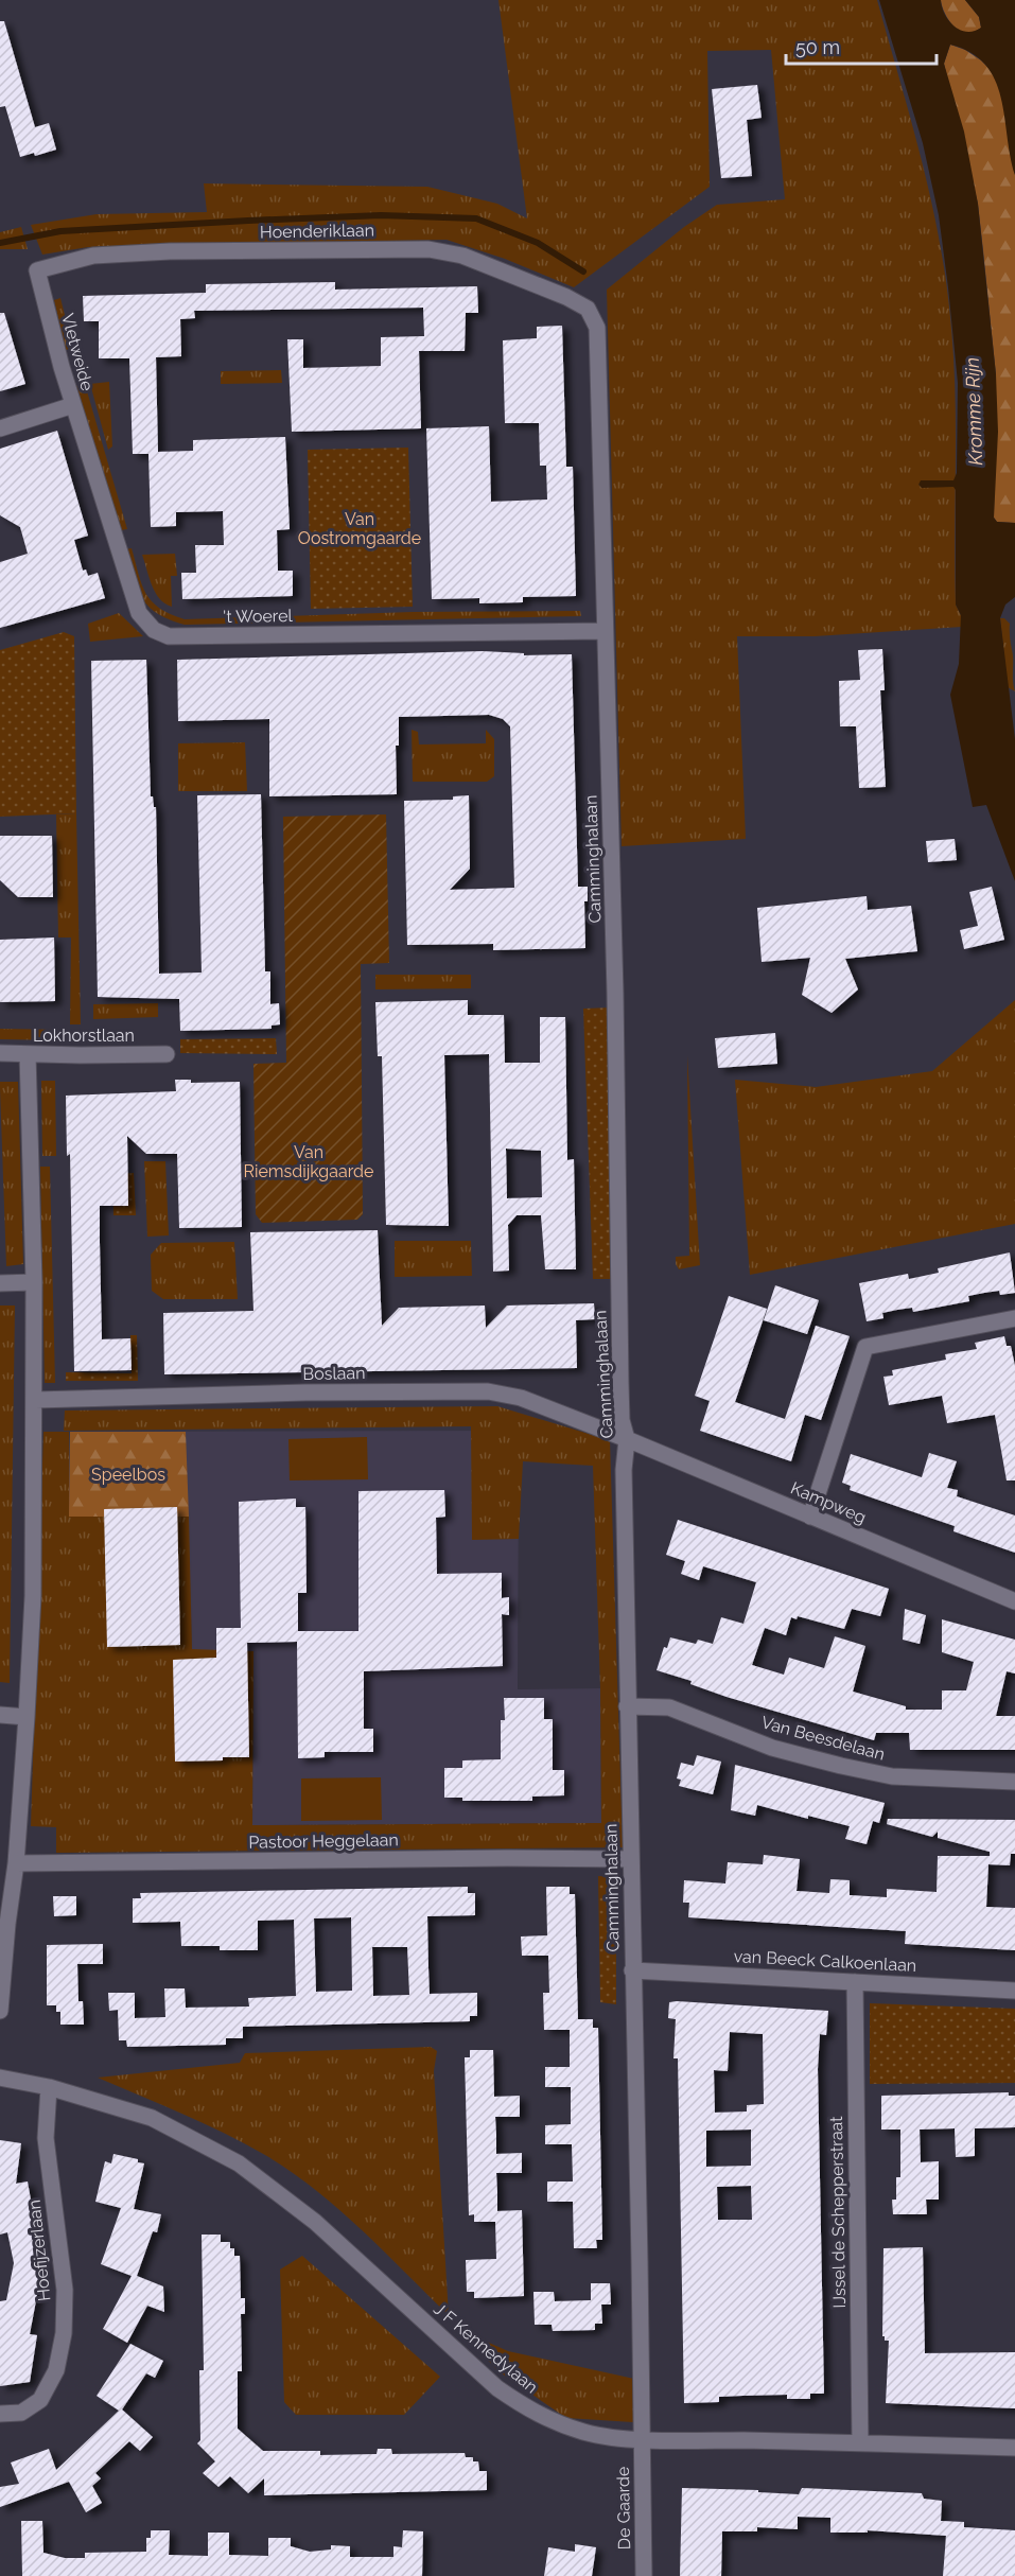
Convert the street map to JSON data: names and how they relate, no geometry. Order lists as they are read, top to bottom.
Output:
{
  "streets": {
    "street": [
      "Hoenderiklaan",
      "Vletweide",
      "'t Woerel",
      "Camminghalaan",
      "Lokhorstlaan",
      "Boslaan",
      "Kampweg",
      "Van Beesdelaan",
      "Pastoor Heggelaan",
      "van Beeck Calkoenlaan",
      "IJssel de Schepperstraat",
      "Hoefijzerlaan",
      "J F Kennedylaan",
      "De Gaarde"
    ]
  },
  "crossings": [
    ["Hoenderiklaan", "Vletweide"],
    ["Hoenderiklaan", "Camminghalaan"],
    ["Vletweide", "'t Woerel"],
    ["'t Woerel", "Camminghalaan"],
    ["Camminghalaan", "Boslaan"],
    ["Camminghalaan", "Kampweg"],
    ["Camminghalaan", "Van Beesdelaan"],
    ["Camminghalaan", "Pastoor Heggelaan"],
    ["Camminghalaan", "van Beeck Calkoenlaan"],
    ["Camminghalaan", "J F Kennedylaan"],
    ["Camminghalaan", "De Gaarde"],
    ["Boslaan", "Kampweg"],
    ["van Beeck Calkoenlaan", "IJssel de Schepperstraat"],
    ["IJssel de Schepperstraat", "J F Kennedylaan"],
    ["Hoefijzerlaan", "J F Kennedylaan"],
    ["J F Kennedylaan", "De Gaarde"]
  ],
  "water": ["Kromme Rijn"],
  "parks": ["Van Oostromgaarde", "Van Riemsdijkgaarde", "Speelbos"],
  "scale_bar": "50 m"
}
